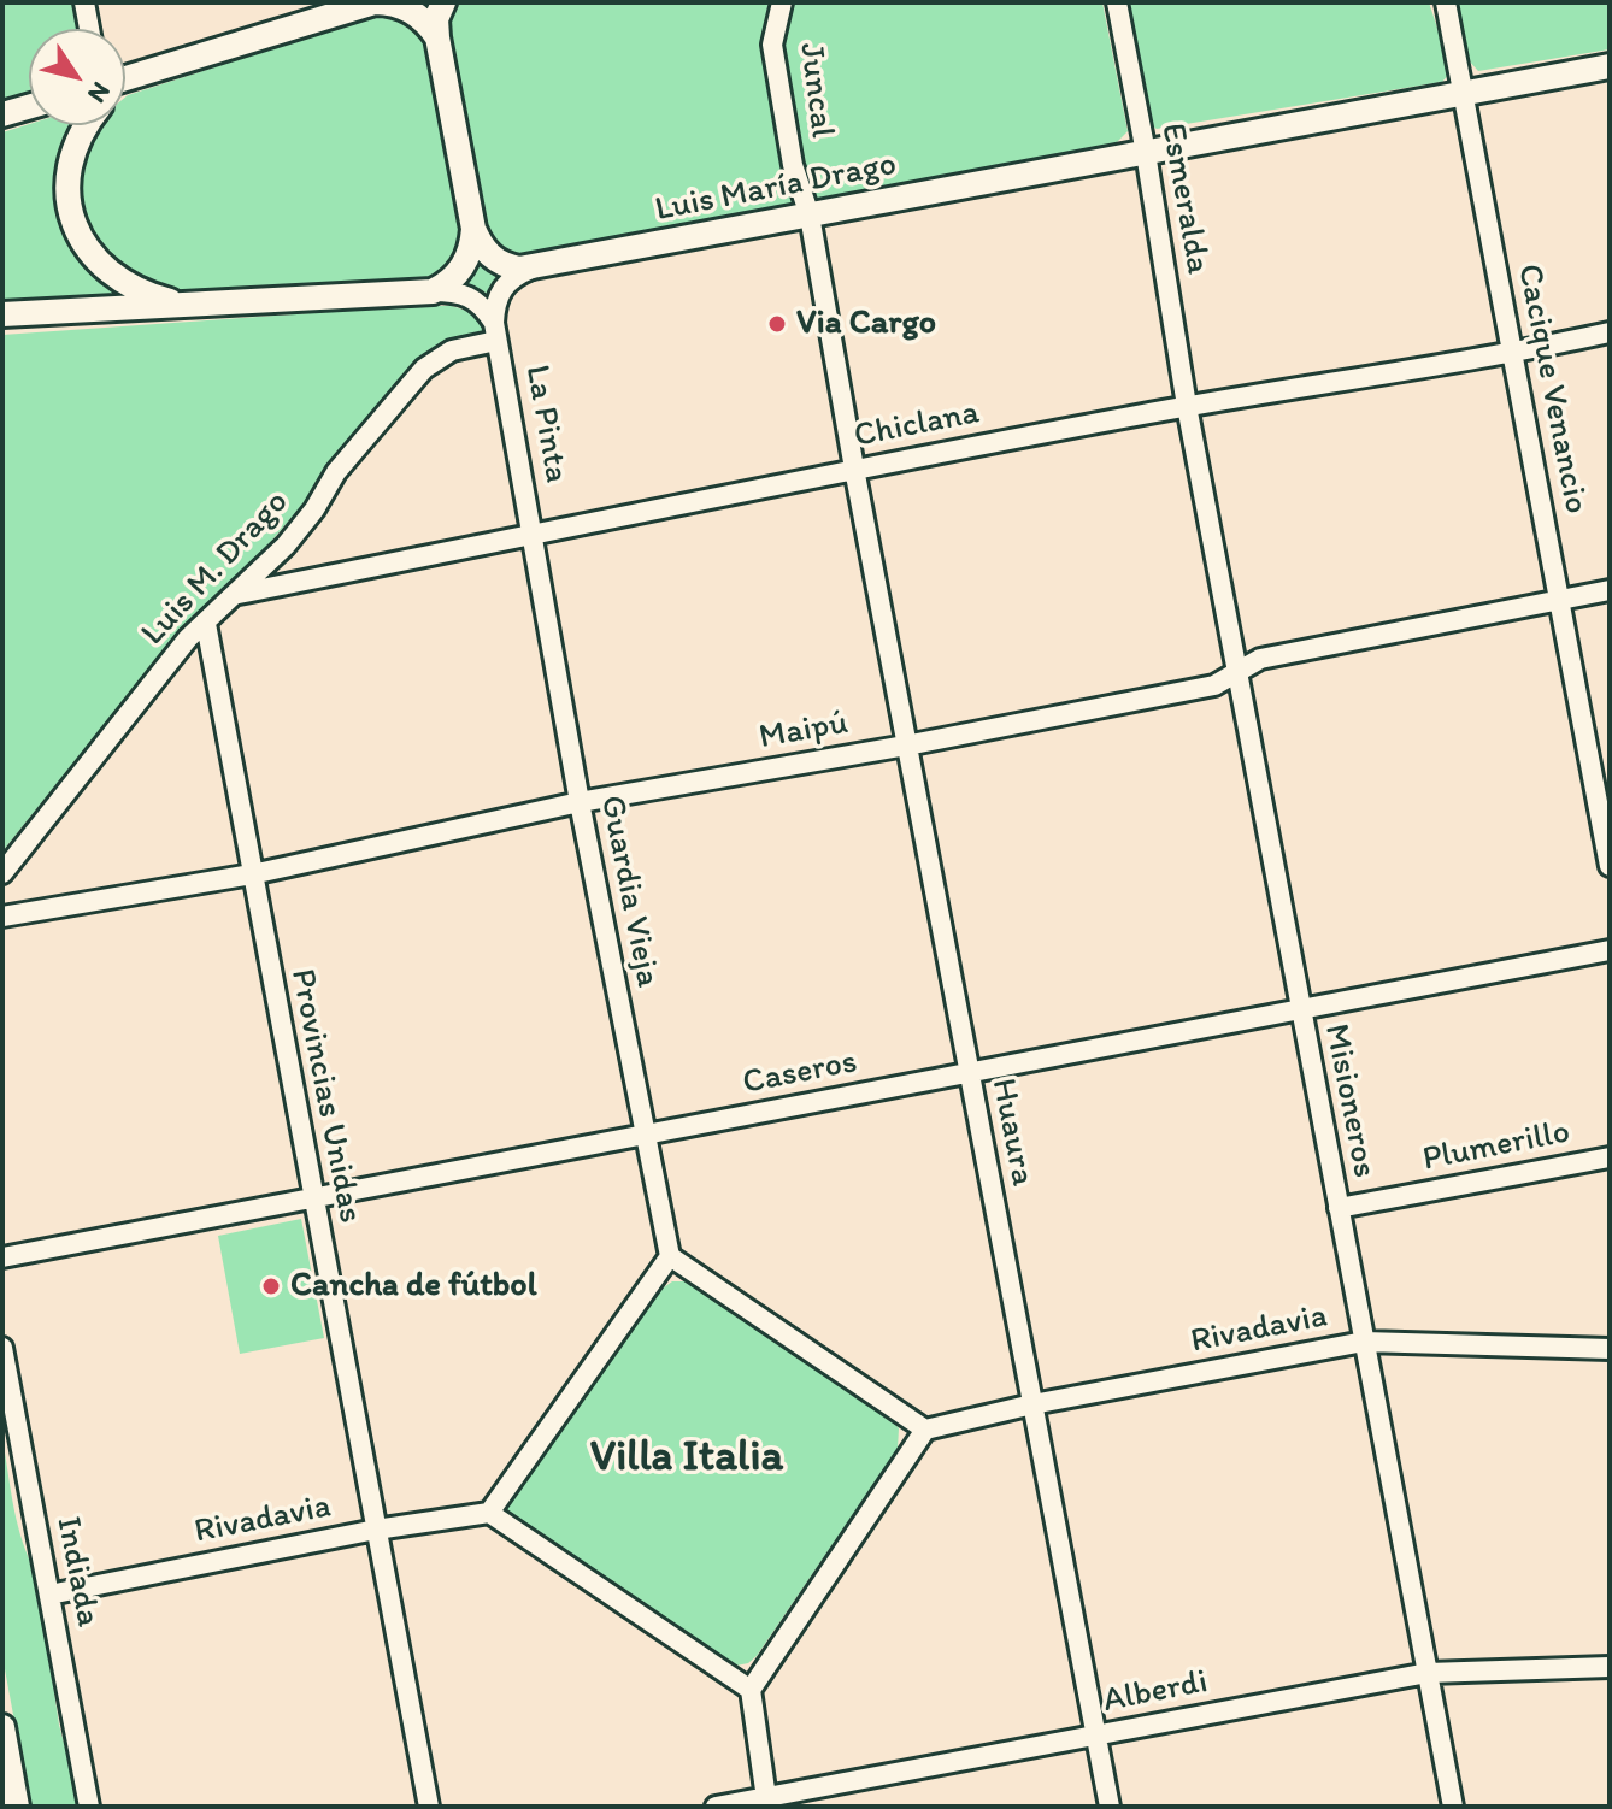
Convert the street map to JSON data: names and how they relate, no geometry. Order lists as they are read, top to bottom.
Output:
{
  "streets": {
    "main road": ["Luis María Drago"],
    "street": [
      "Juncal",
      "Esmeralda",
      "Cacique Venancio",
      "La Pinta",
      "Chiclana",
      "Luis M. Drago",
      "Maipú",
      "Guardia Vieja",
      "Caseros",
      "Provincias Unidas",
      "Misioneros",
      "Huaura",
      "Plumerillo",
      "Rivadavia",
      "Indiada",
      "Alberdi"
    ]
  },
  "crossings": [
    ["Juncal", "Luis María Drago"],
    ["Juncal", "Chiclana"],
    ["Juncal", "Huaura"],
    ["Luis María Drago", "Esmeralda"],
    ["Luis María Drago", "Cacique Venancio"],
    ["Esmeralda", "Chiclana"],
    ["Esmeralda", "Misioneros"],
    ["Cacique Venancio", "Chiclana"],
    ["Cacique Venancio", "Maipú"],
    ["La Pinta", "Chiclana"],
    ["La Pinta", "Luis M. Drago"],
    ["La Pinta", "Guardia Vieja"],
    ["Chiclana", "Luis M. Drago"],
    ["Chiclana", "Guardia Vieja"],
    ["Chiclana", "Misioneros"],
    ["Chiclana", "Huaura"],
    ["Luis M. Drago", "Provincias Unidas"],
    ["Maipú", "Guardia Vieja"],
    ["Maipú", "Provincias Unidas"],
    ["Maipú", "Misioneros"],
    ["Maipú", "Huaura"],
    ["Guardia Vieja", "Caseros"],
    ["Caseros", "Provincias Unidas"],
    ["Caseros", "Misioneros"],
    ["Caseros", "Huaura"],
    ["Provincias Unidas", "Rivadavia"],
    ["Misioneros", "Plumerillo"],
    ["Misioneros", "Rivadavia"],
    ["Misioneros", "Alberdi"],
    ["Huaura", "Rivadavia"],
    ["Huaura", "Alberdi"],
    ["Rivadavia", "Indiada"]
  ],
  "districts": ["Villa Italia"],
  "places": ["Via Cargo", "Cancha de fútbol"],
  "north": "bottom right"
}
